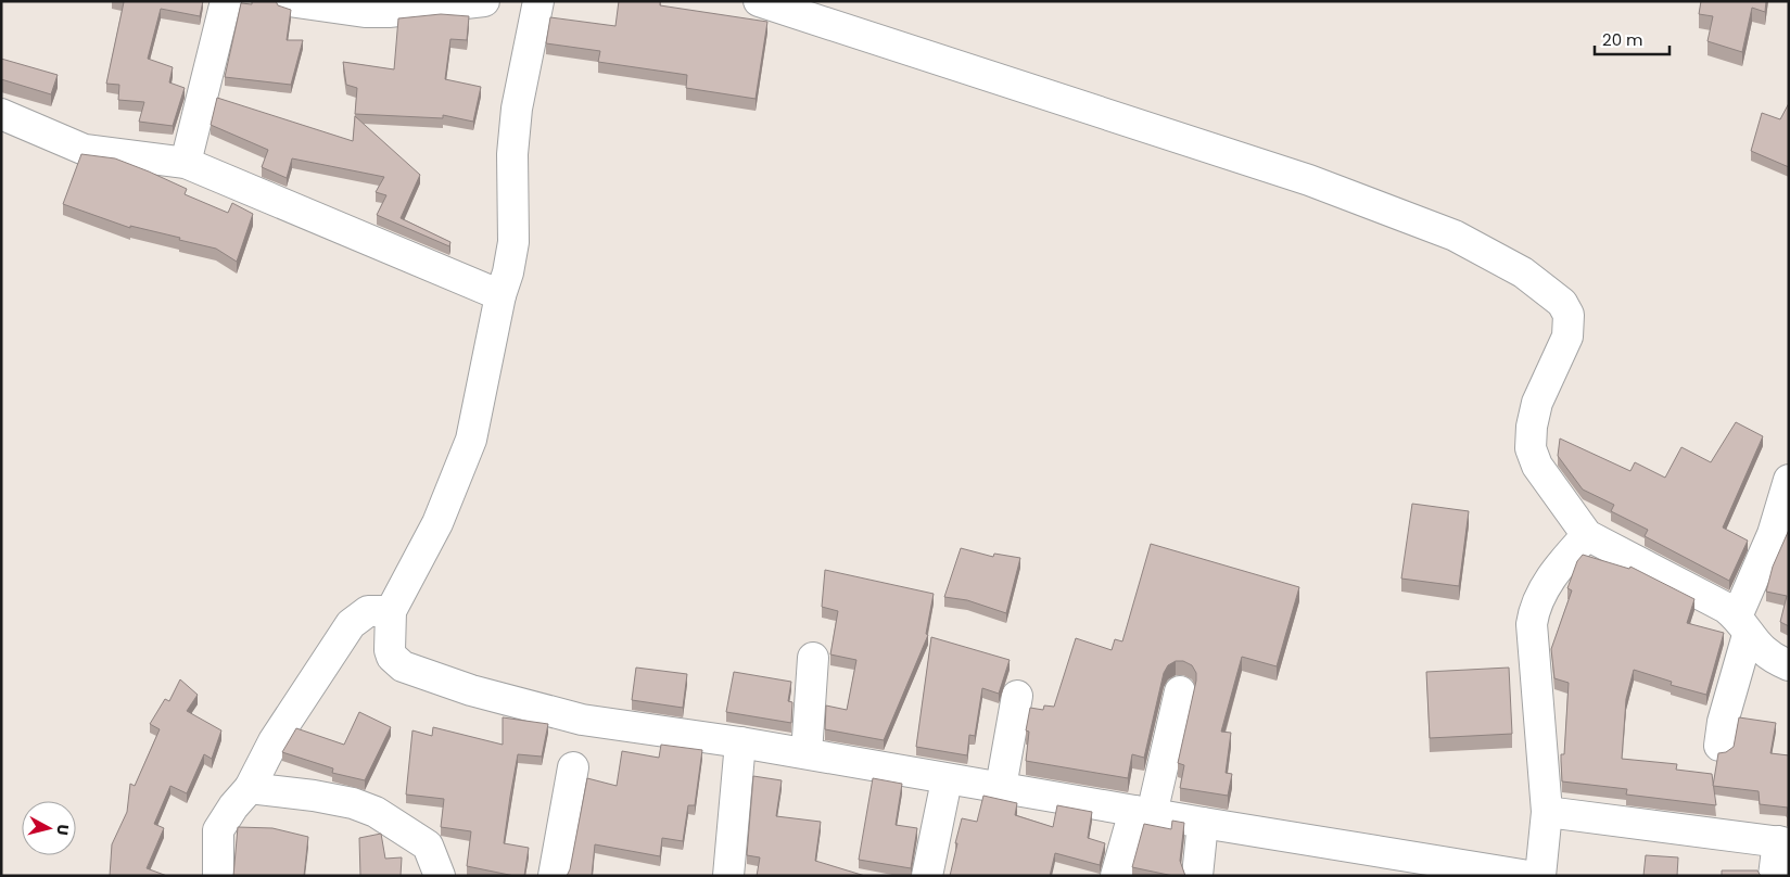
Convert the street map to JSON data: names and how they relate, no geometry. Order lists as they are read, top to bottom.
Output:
{
  "scale_bar": "20 m",
  "north": "right"
}
